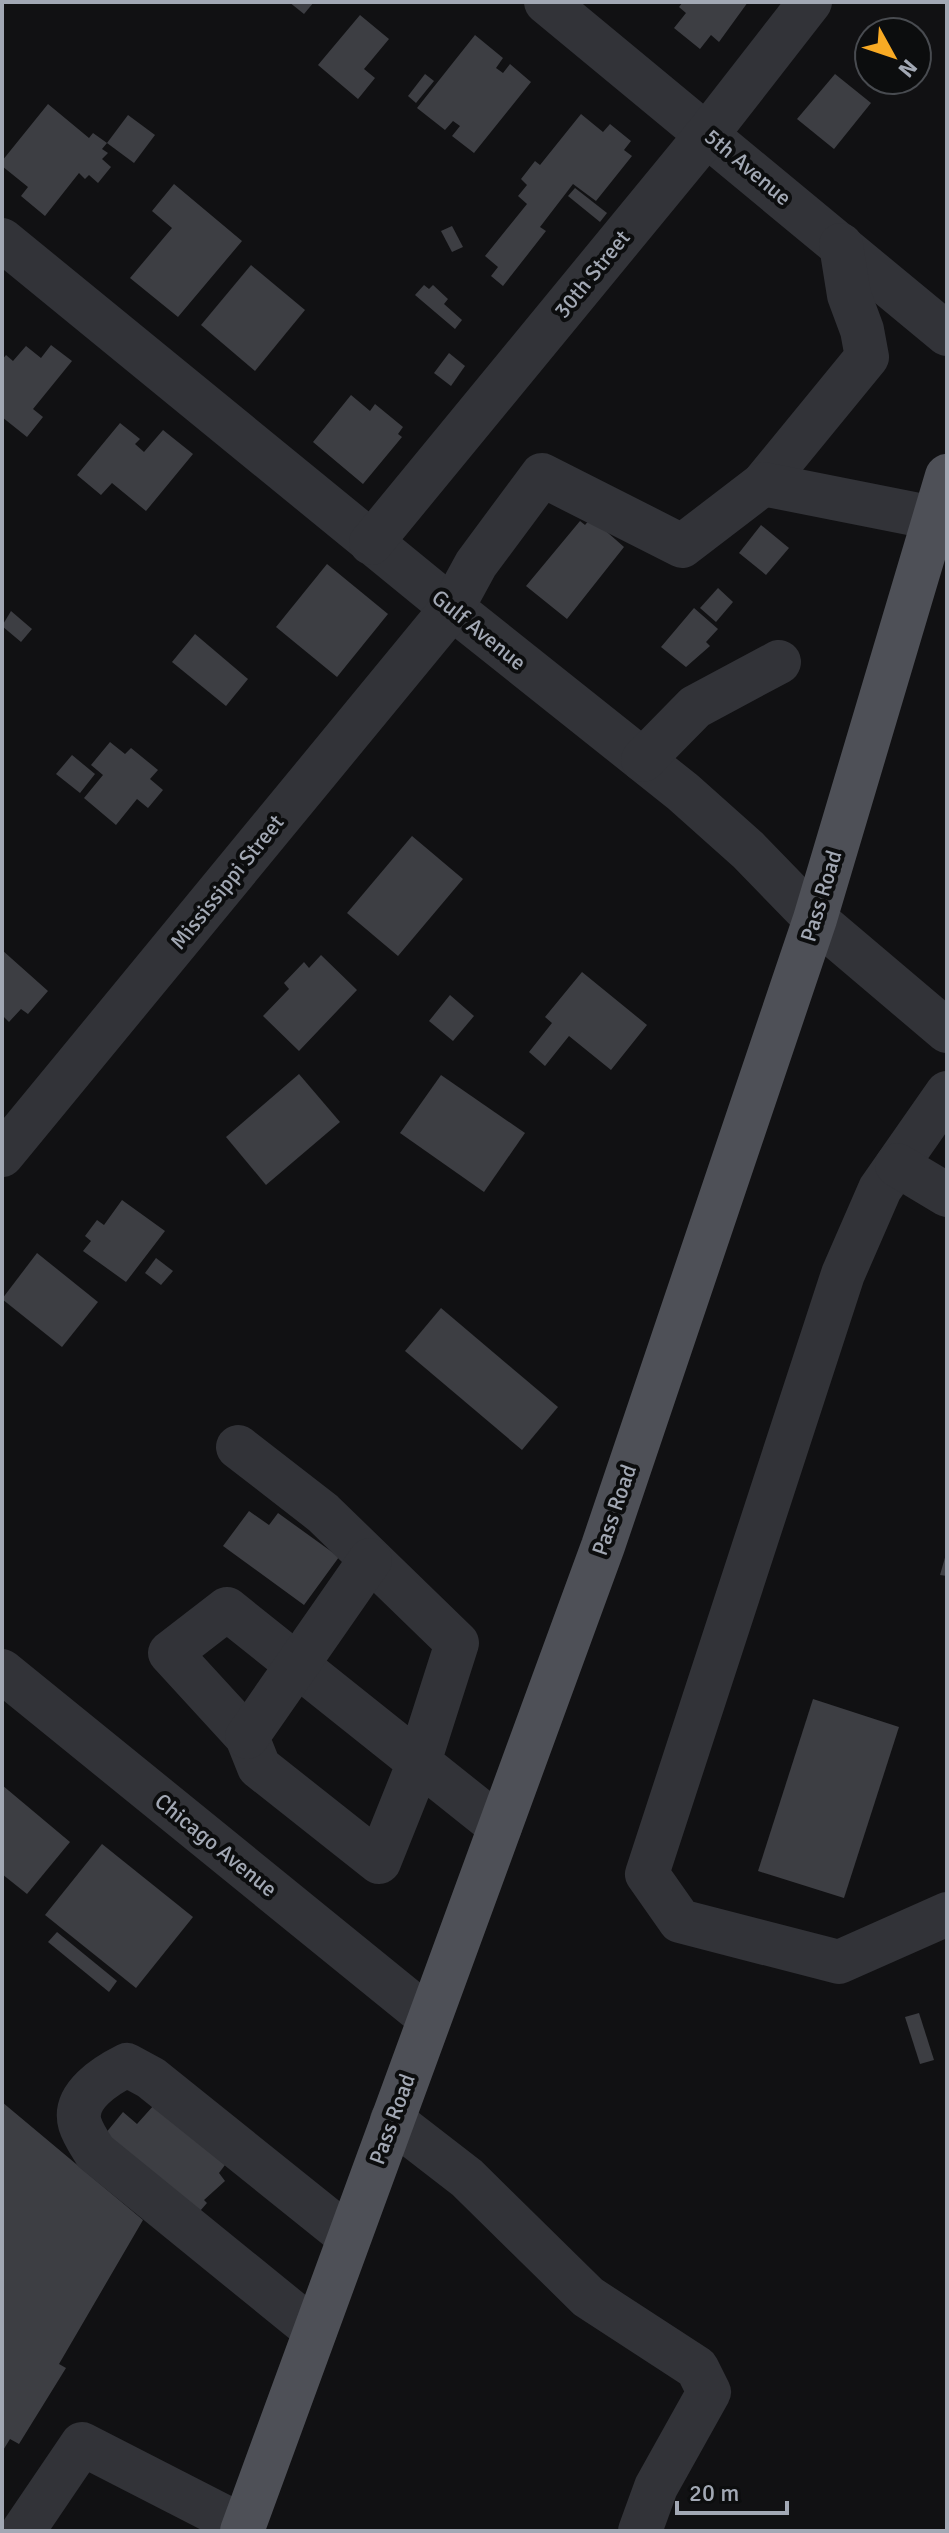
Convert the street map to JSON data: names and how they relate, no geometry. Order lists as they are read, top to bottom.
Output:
{
  "streets": {
    "main road": ["Pass Road"],
    "street": [
      "5th Avenue",
      "30th Street",
      "Gulf Avenue",
      "Mississippi Street",
      "Chicago Avenue"
    ]
  },
  "crossings": [
    ["5th Avenue", "30th Street"],
    ["30th Street", "Gulf Avenue"],
    ["Gulf Avenue", "Mississippi Street"],
    ["Gulf Avenue", "Pass Road"],
    ["Pass Road", "Chicago Avenue"]
  ],
  "scale_bar": "20 m",
  "north": "bottom right"
}
